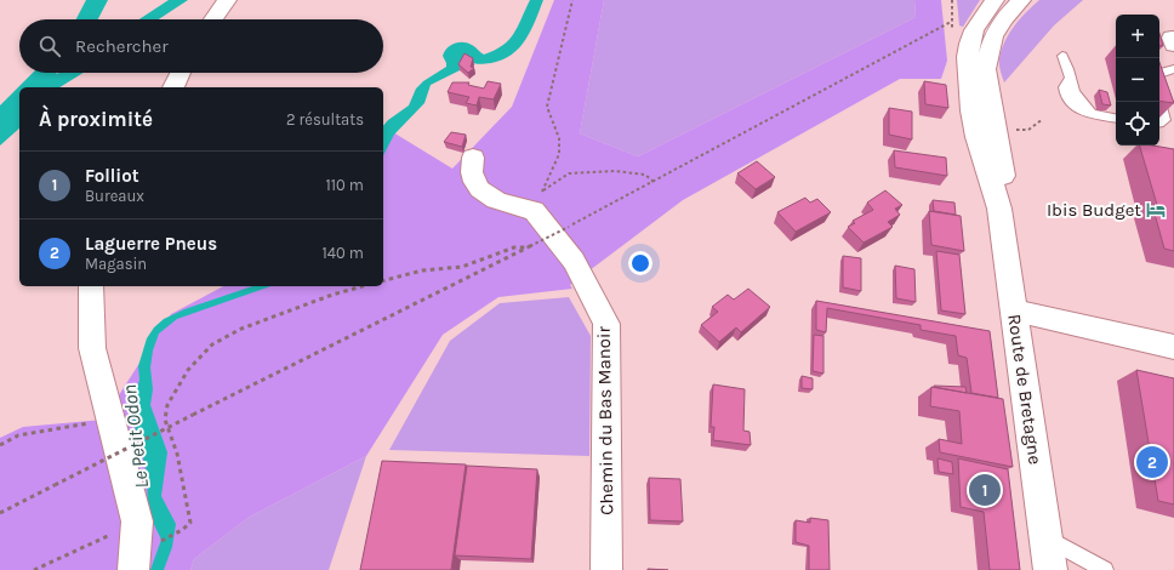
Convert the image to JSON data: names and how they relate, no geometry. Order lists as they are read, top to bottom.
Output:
{
  "streets": {
    "main road": ["Route de Bretagne"],
    "street": ["Chemin du Bas Manoir"]
  },
  "water": ["Le Petit Odon"],
  "places": {
    "hotel": ["Ibis Budget"]
  },
  "page": {
    "map_buttons": ["+", "−"],
    "search": "Rechercher",
    "heading": ["À proximité", "2 résultats"],
    "list": [
      {
        "mark": "1",
        "name": "Folliot",
        "note": "Bureaux",
        "value": "110 m"
      },
      {
        "mark": "2",
        "name": "Laguerre Pneus",
        "note": "Magasin",
        "value": "140 m"
      }
    ],
    "pins": ["2", "1"]
  }
}
